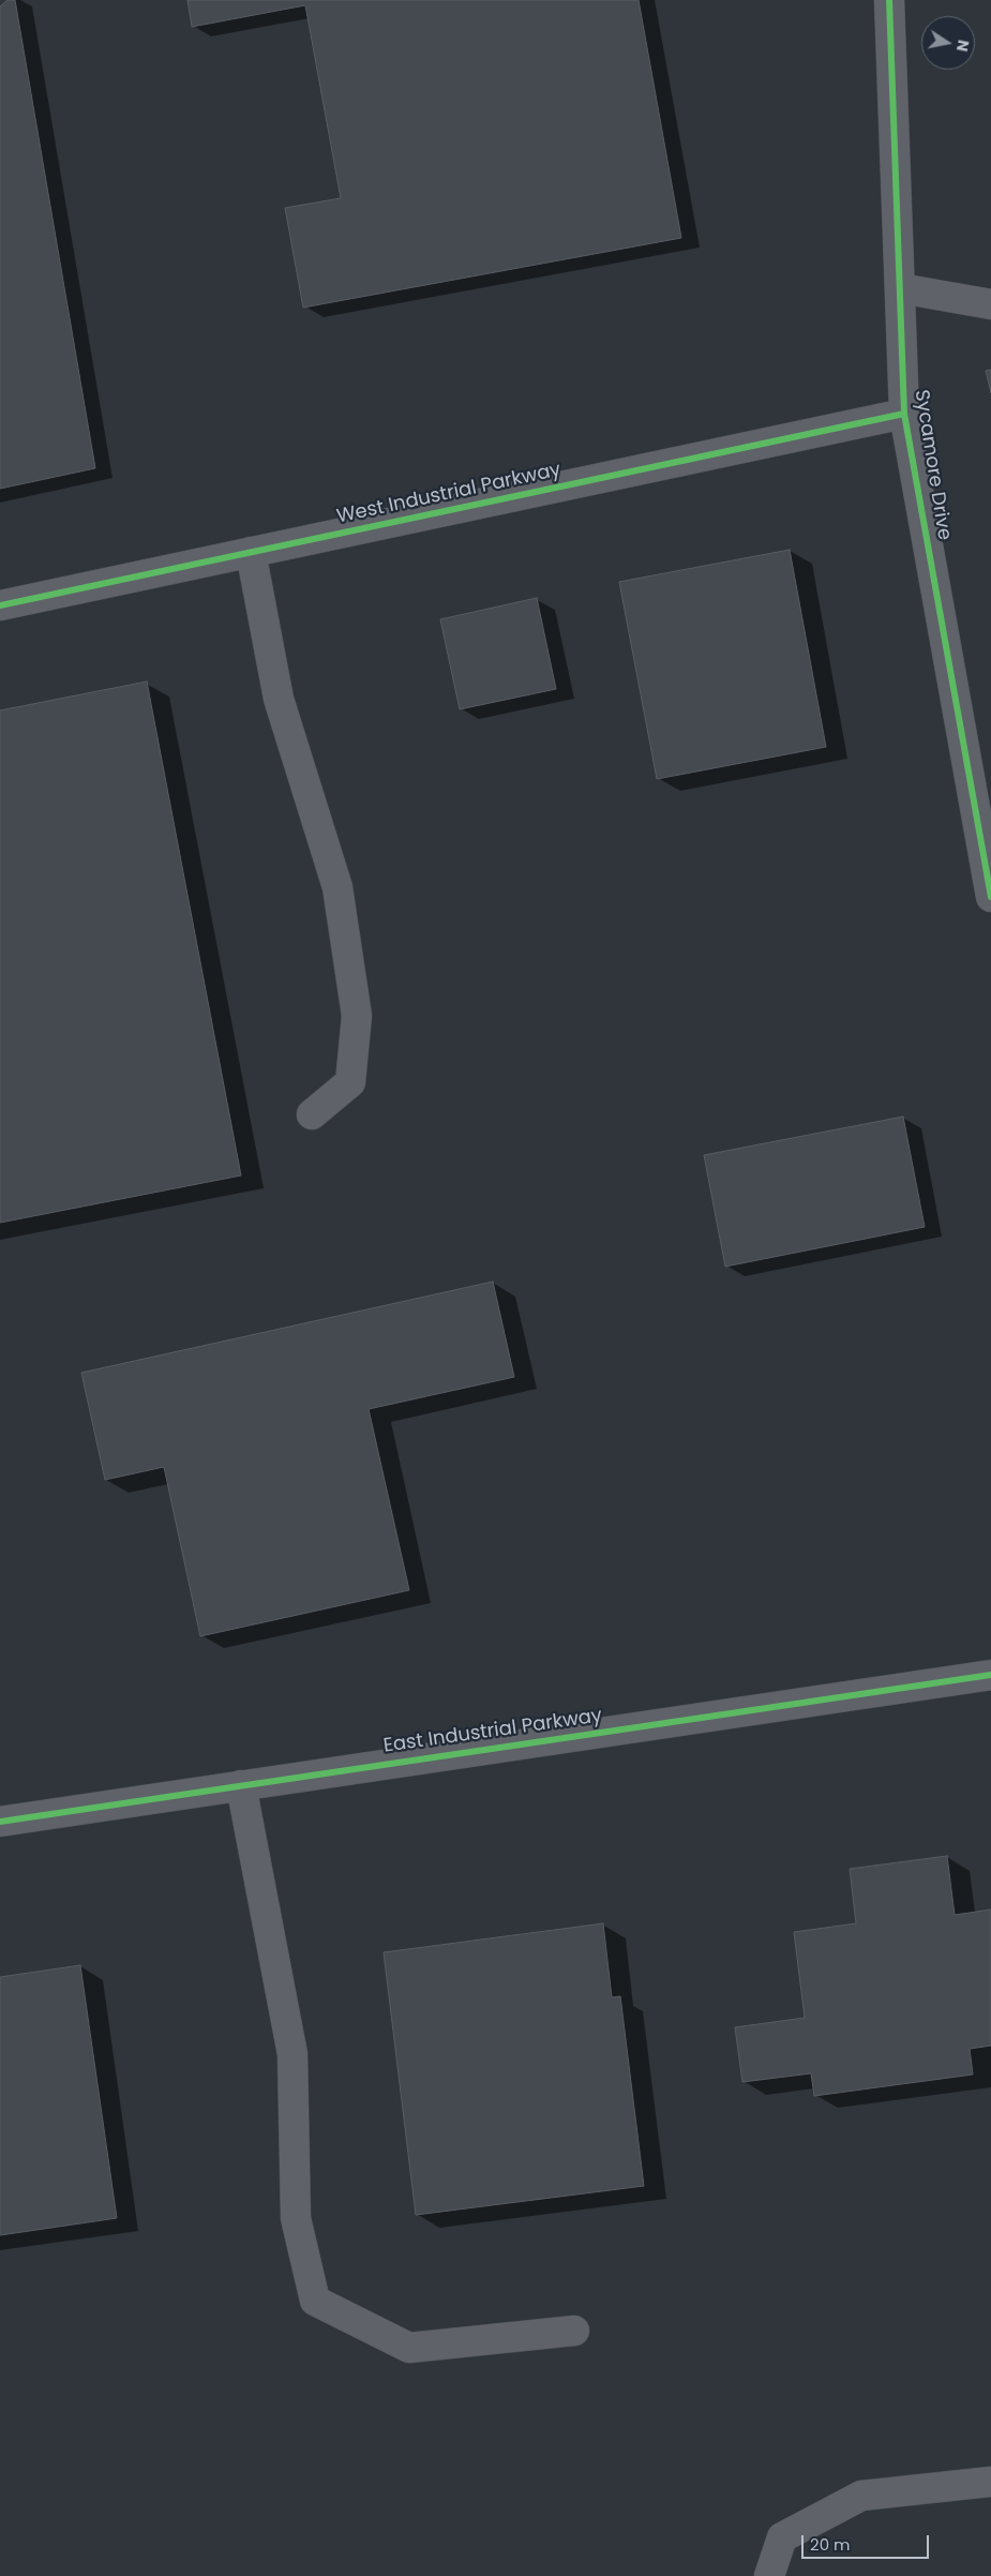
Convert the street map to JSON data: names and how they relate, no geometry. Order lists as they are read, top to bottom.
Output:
{
  "streets": {
    "street": ["Sycamore Drive", "West Industrial Parkway", "East Industrial Parkway"]
  },
  "crossings": [
    ["Sycamore Drive", "West Industrial Parkway"]
  ],
  "scale_bar": "20 m",
  "north": "right"
}
